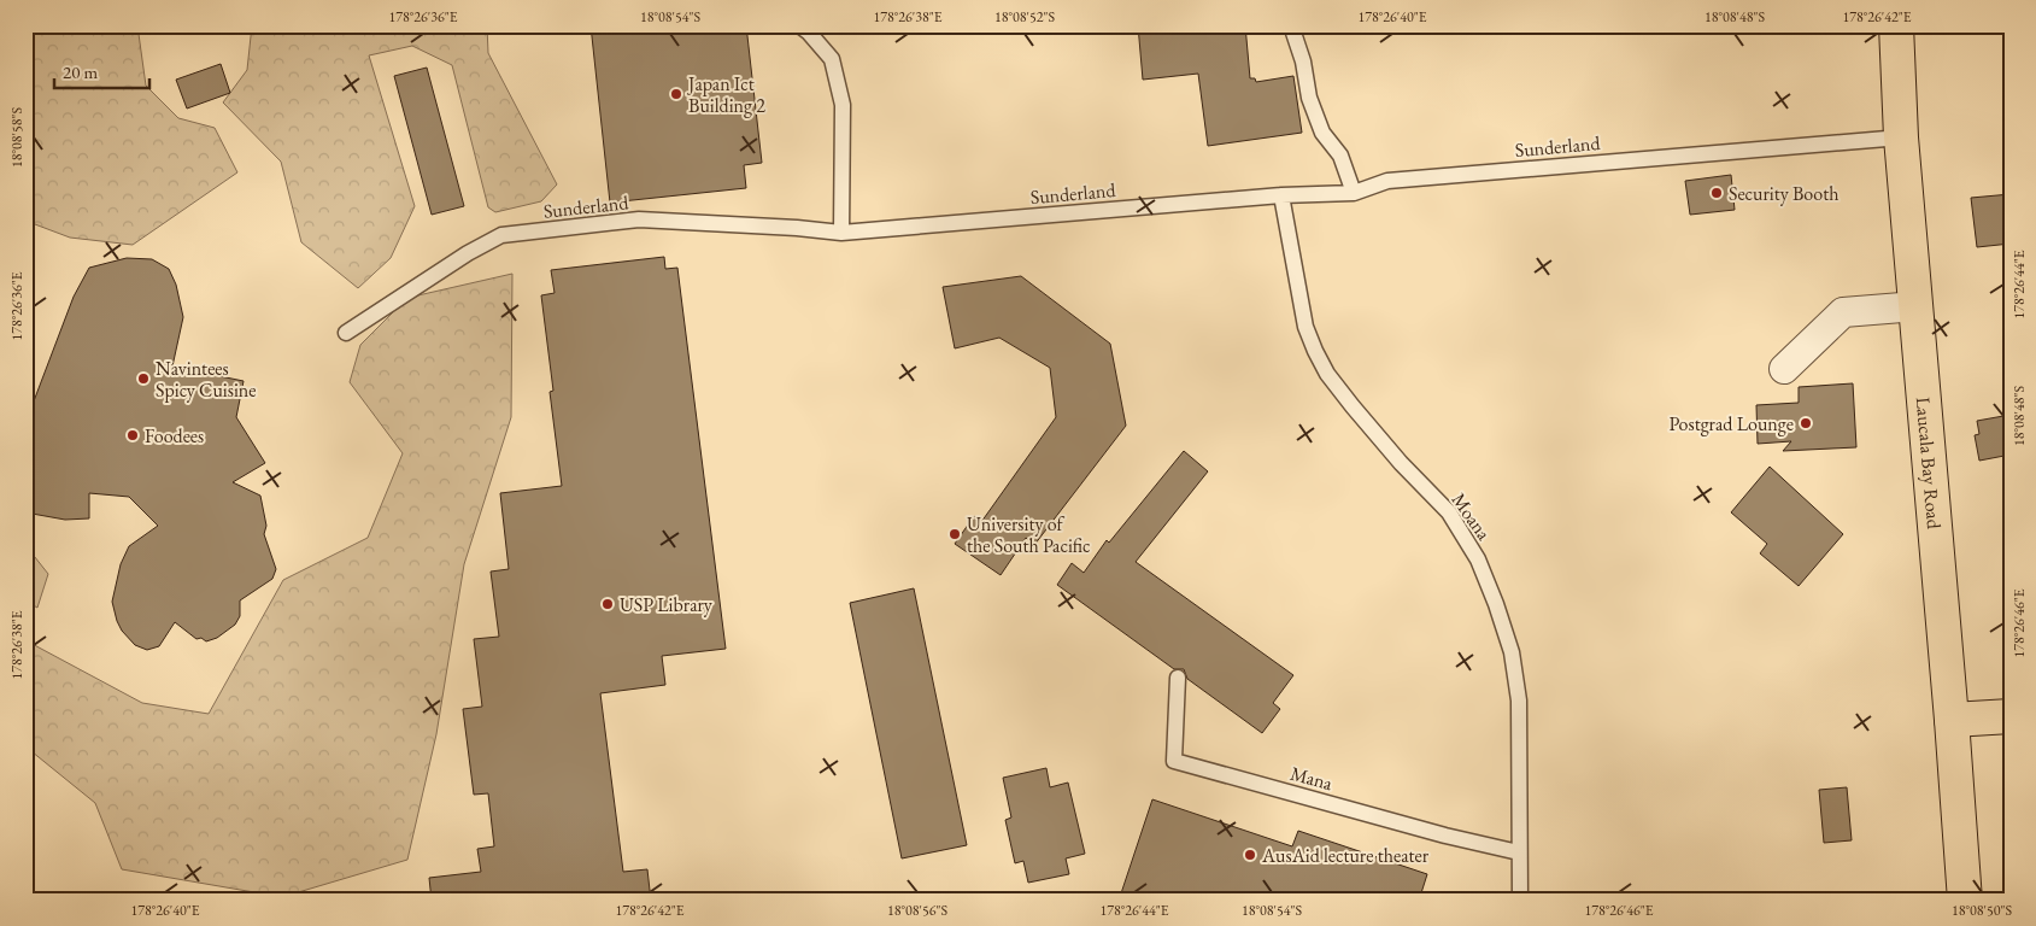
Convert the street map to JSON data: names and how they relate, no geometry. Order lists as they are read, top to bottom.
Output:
{
  "streets": {
    "main road": ["Laucala Bay Road"],
    "lane": ["Sunderland", "Moana", "Mana"]
  },
  "crossings": [
    ["Sunderland", "Laucala Bay Road"],
    ["Sunderland", "Moana"],
    ["Moana", "Mana"]
  ],
  "places": [
    "Japan Ict Building 2",
    "Security Booth",
    "Navintees Spicy Cuisine",
    "Postgrad Lounge",
    "Foodees",
    "University of the South Pacific",
    "USP Library",
    "AusAid lecture theater"
  ],
  "scale_bar": "20 m",
  "coordinates": [
    "178°26'36\"E",
    "18°08'54\"S",
    "178°26'38\"E",
    "18°08'52\"S",
    "178°26'40\"E",
    "18°08'48\"S",
    "178°26'42\"E",
    "18°08'58\"S",
    "178°26'44\"E",
    "178°26'46\"E",
    "18°08'56\"S",
    "18°08'50\"S"
  ]
}
